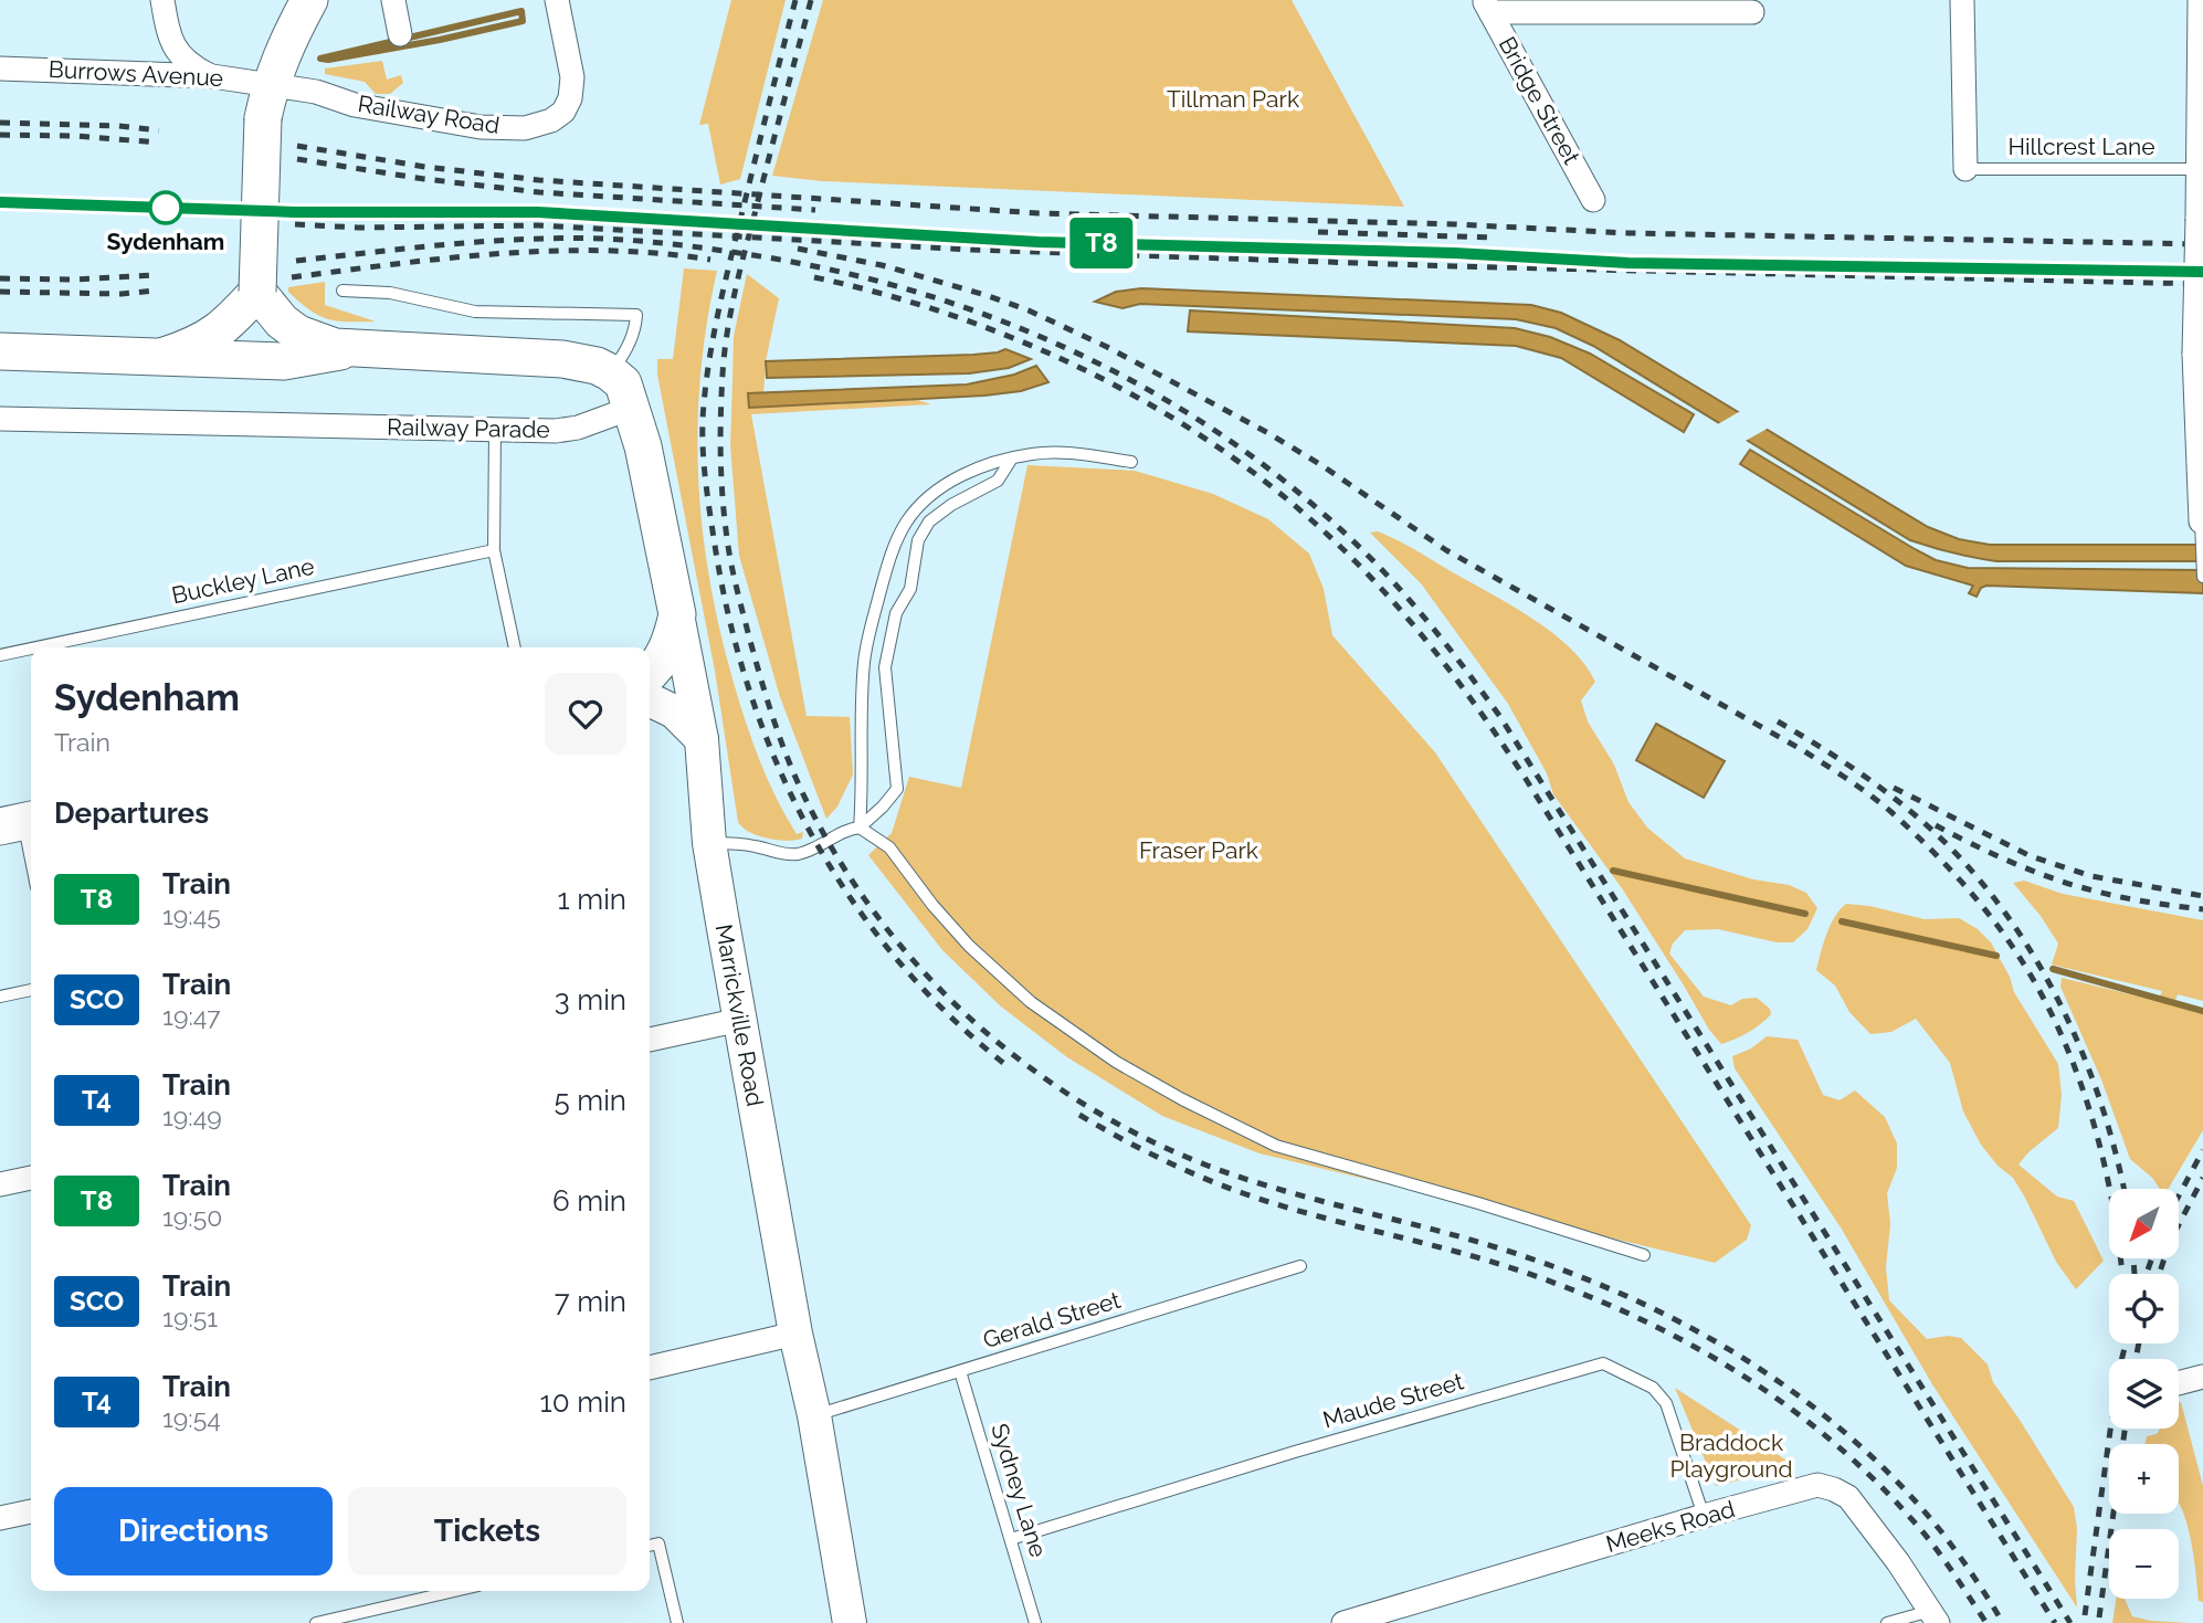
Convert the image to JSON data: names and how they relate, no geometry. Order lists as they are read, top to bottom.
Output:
{
  "streets": {
    "main road": ["Marrickville Road"],
    "street": [
      "Burrows Avenue",
      "Bridge Street",
      "Railway Road",
      "Railway Parade",
      "Meeks Road"
    ],
    "lane": [
      "Hillcrest Lane",
      "Buckley Lane",
      "Gerald Street",
      "Maude Street",
      "Sydney Lane"
    ]
  },
  "crossings": [
    ["Burrows Avenue", "Railway Road"],
    ["Railway Parade", "Marrickville Road"],
    ["Marrickville Road", "Gerald Street"],
    ["Gerald Street", "Sydney Lane"],
    ["Maude Street", "Sydney Lane"],
    ["Maude Street", "Meeks Road"]
  ],
  "parks": ["Tillman Park", "Fraser Park", "Braddock Playground"],
  "places": ["Sydenham"],
  "north": "bottom left",
  "page": {
    "on_map": "T8",
    "heading": [
      ["Sydenham", "Train"],
      "Departures"
    ],
    "list": [
      {
        "mark": "T8",
        "name": "Train",
        "note": "19:45",
        "value": "1 min"
      },
      {
        "mark": "SCO",
        "name": "Train",
        "note": "19:47",
        "value": "3 min"
      },
      {
        "mark": "T4",
        "name": "Train",
        "note": "19:49",
        "value": "5 min"
      },
      {
        "mark": "T8",
        "name": "Train",
        "note": "19:50",
        "value": "6 min"
      },
      {
        "mark": "SCO",
        "name": "Train",
        "note": "19:51",
        "value": "7 min"
      },
      {
        "mark": "T4",
        "name": "Train",
        "note": "19:54",
        "value": "10 min"
      }
    ],
    "map_buttons": ["+", "−"],
    "buttons": ["Directions", "Tickets"]
  }
}
